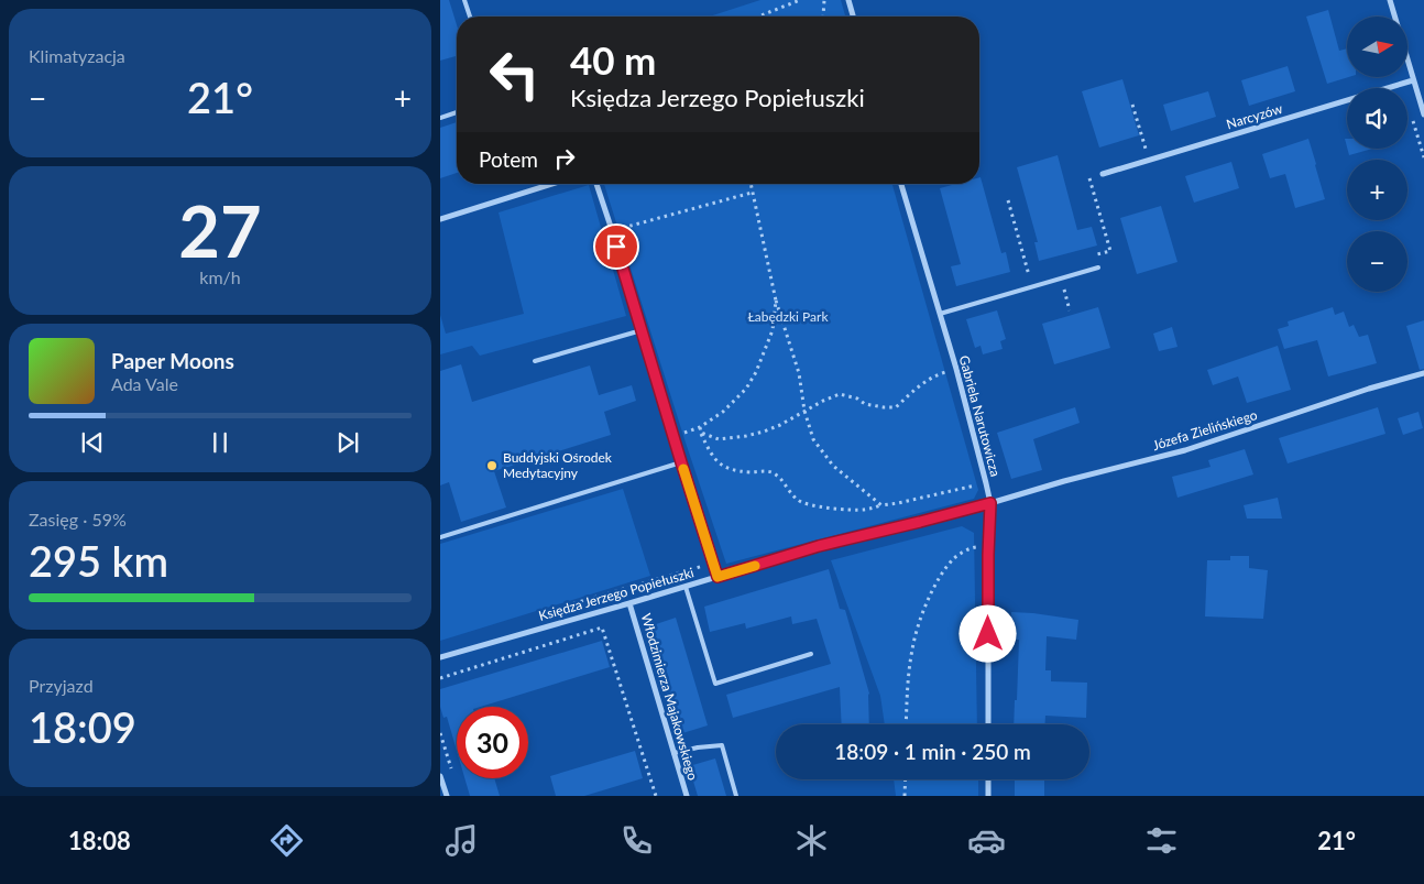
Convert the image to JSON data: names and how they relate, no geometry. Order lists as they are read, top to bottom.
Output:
{
  "streets": {
    "street": [
      "Narcyzów",
      "Gabriela Narutowicza",
      "Józefa Zielińskiego",
      "Księdza Jerzego Popiełuszki",
      "Włodzimierza Majakowskiego"
    ]
  },
  "crossings": [
    ["Gabriela Narutowicza", "Józefa Zielińskiego"],
    ["Gabriela Narutowicza", "Księdza Jerzego Popiełuszki"],
    ["Józefa Zielińskiego", "Księdza Jerzego Popiełuszki"],
    ["Księdza Jerzego Popiełuszki", "Włodzimierza Majakowskiego"]
  ],
  "parks": ["Łabędzki Park"],
  "places": ["Buddyjski Ośrodek Medytacyjny"],
  "north": "right",
  "page": {
    "tile": [
      "Klimatyzacja",
      ["27", "km/h"],
      ["Zasięg · 59%", "295 km"],
      ["Przyjazd", "18:09"]
    ],
    "map_buttons": ["+", "−"],
    "turn": ["40 m", "Księdza Jerzego Popiełuszki"],
    "heat": ["−", "21°", "+"],
    "then": "Potem",
    "song": ["Paper Moons", "Ada Vale"],
    "limit": "30",
    "trip": "18:09 · 1 min · 250 m",
    "tabs": ["18:08", "21°"]
  }
}
